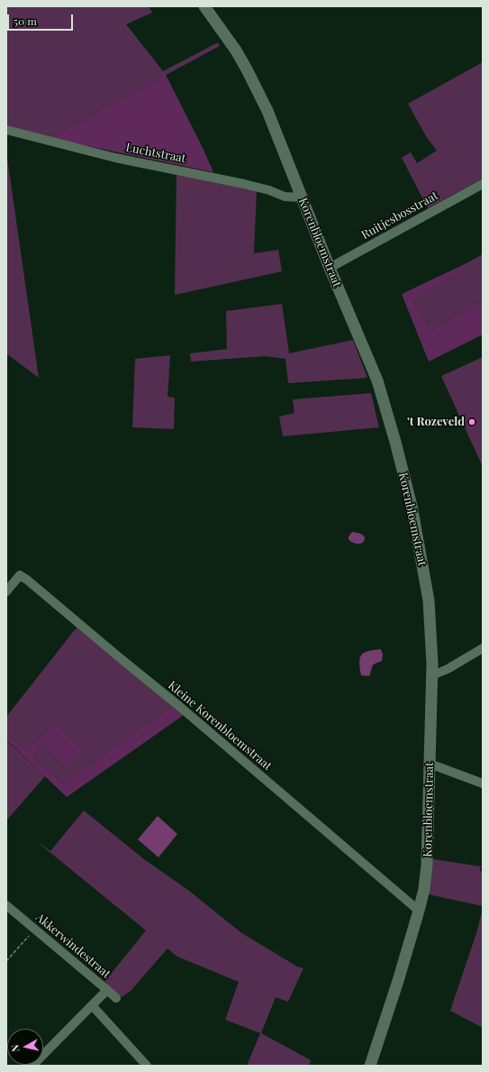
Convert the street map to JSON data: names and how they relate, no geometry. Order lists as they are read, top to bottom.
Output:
{
  "streets": {
    "street": [
      "Luchtstraat",
      "Ruitjesbosstraat",
      "Korenbloemstraat",
      "Kleine Korenbloemstraat",
      "Akkerwindestraat"
    ]
  },
  "crossings": [
    ["Luchtstraat", "Korenbloemstraat"],
    ["Ruitjesbosstraat", "Korenbloemstraat"],
    ["Korenbloemstraat", "Kleine Korenbloemstraat"]
  ],
  "places": ["'t Rozeveld"],
  "scale_bar": "50 m",
  "north": "left"
}
